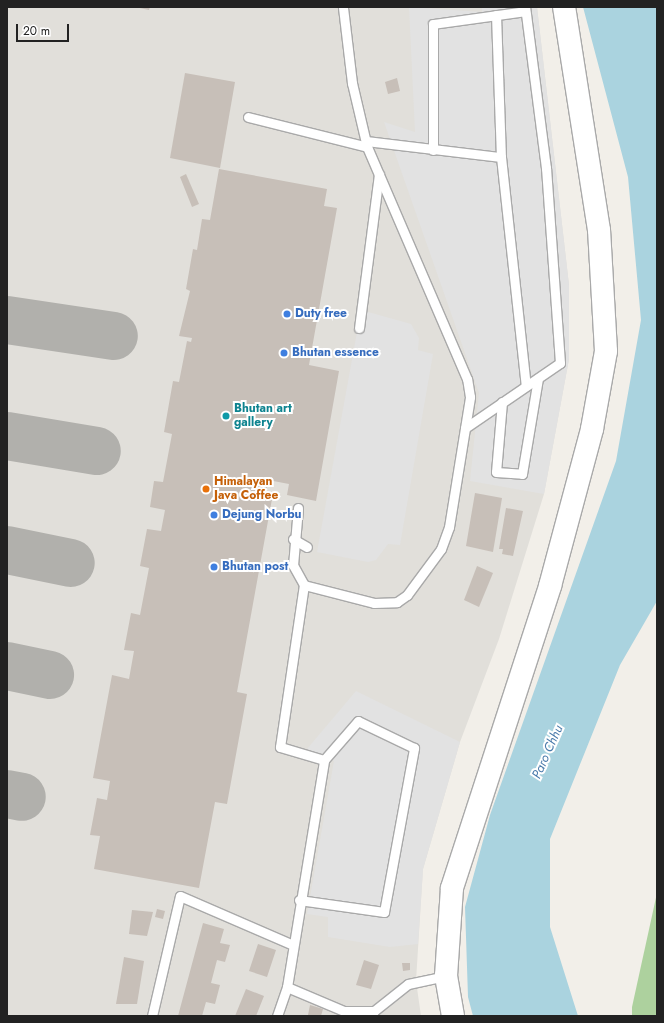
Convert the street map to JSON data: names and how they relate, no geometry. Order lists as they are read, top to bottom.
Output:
{
  "water": ["Paro Chhu"],
  "places": [
    "Duty free",
    "Bhutan essence",
    "Bhutan art gallery",
    "Himalayan Java Coffee",
    "Dejung Norbu",
    "Bhutan post"
  ],
  "scale_bar": "20 m"
}
